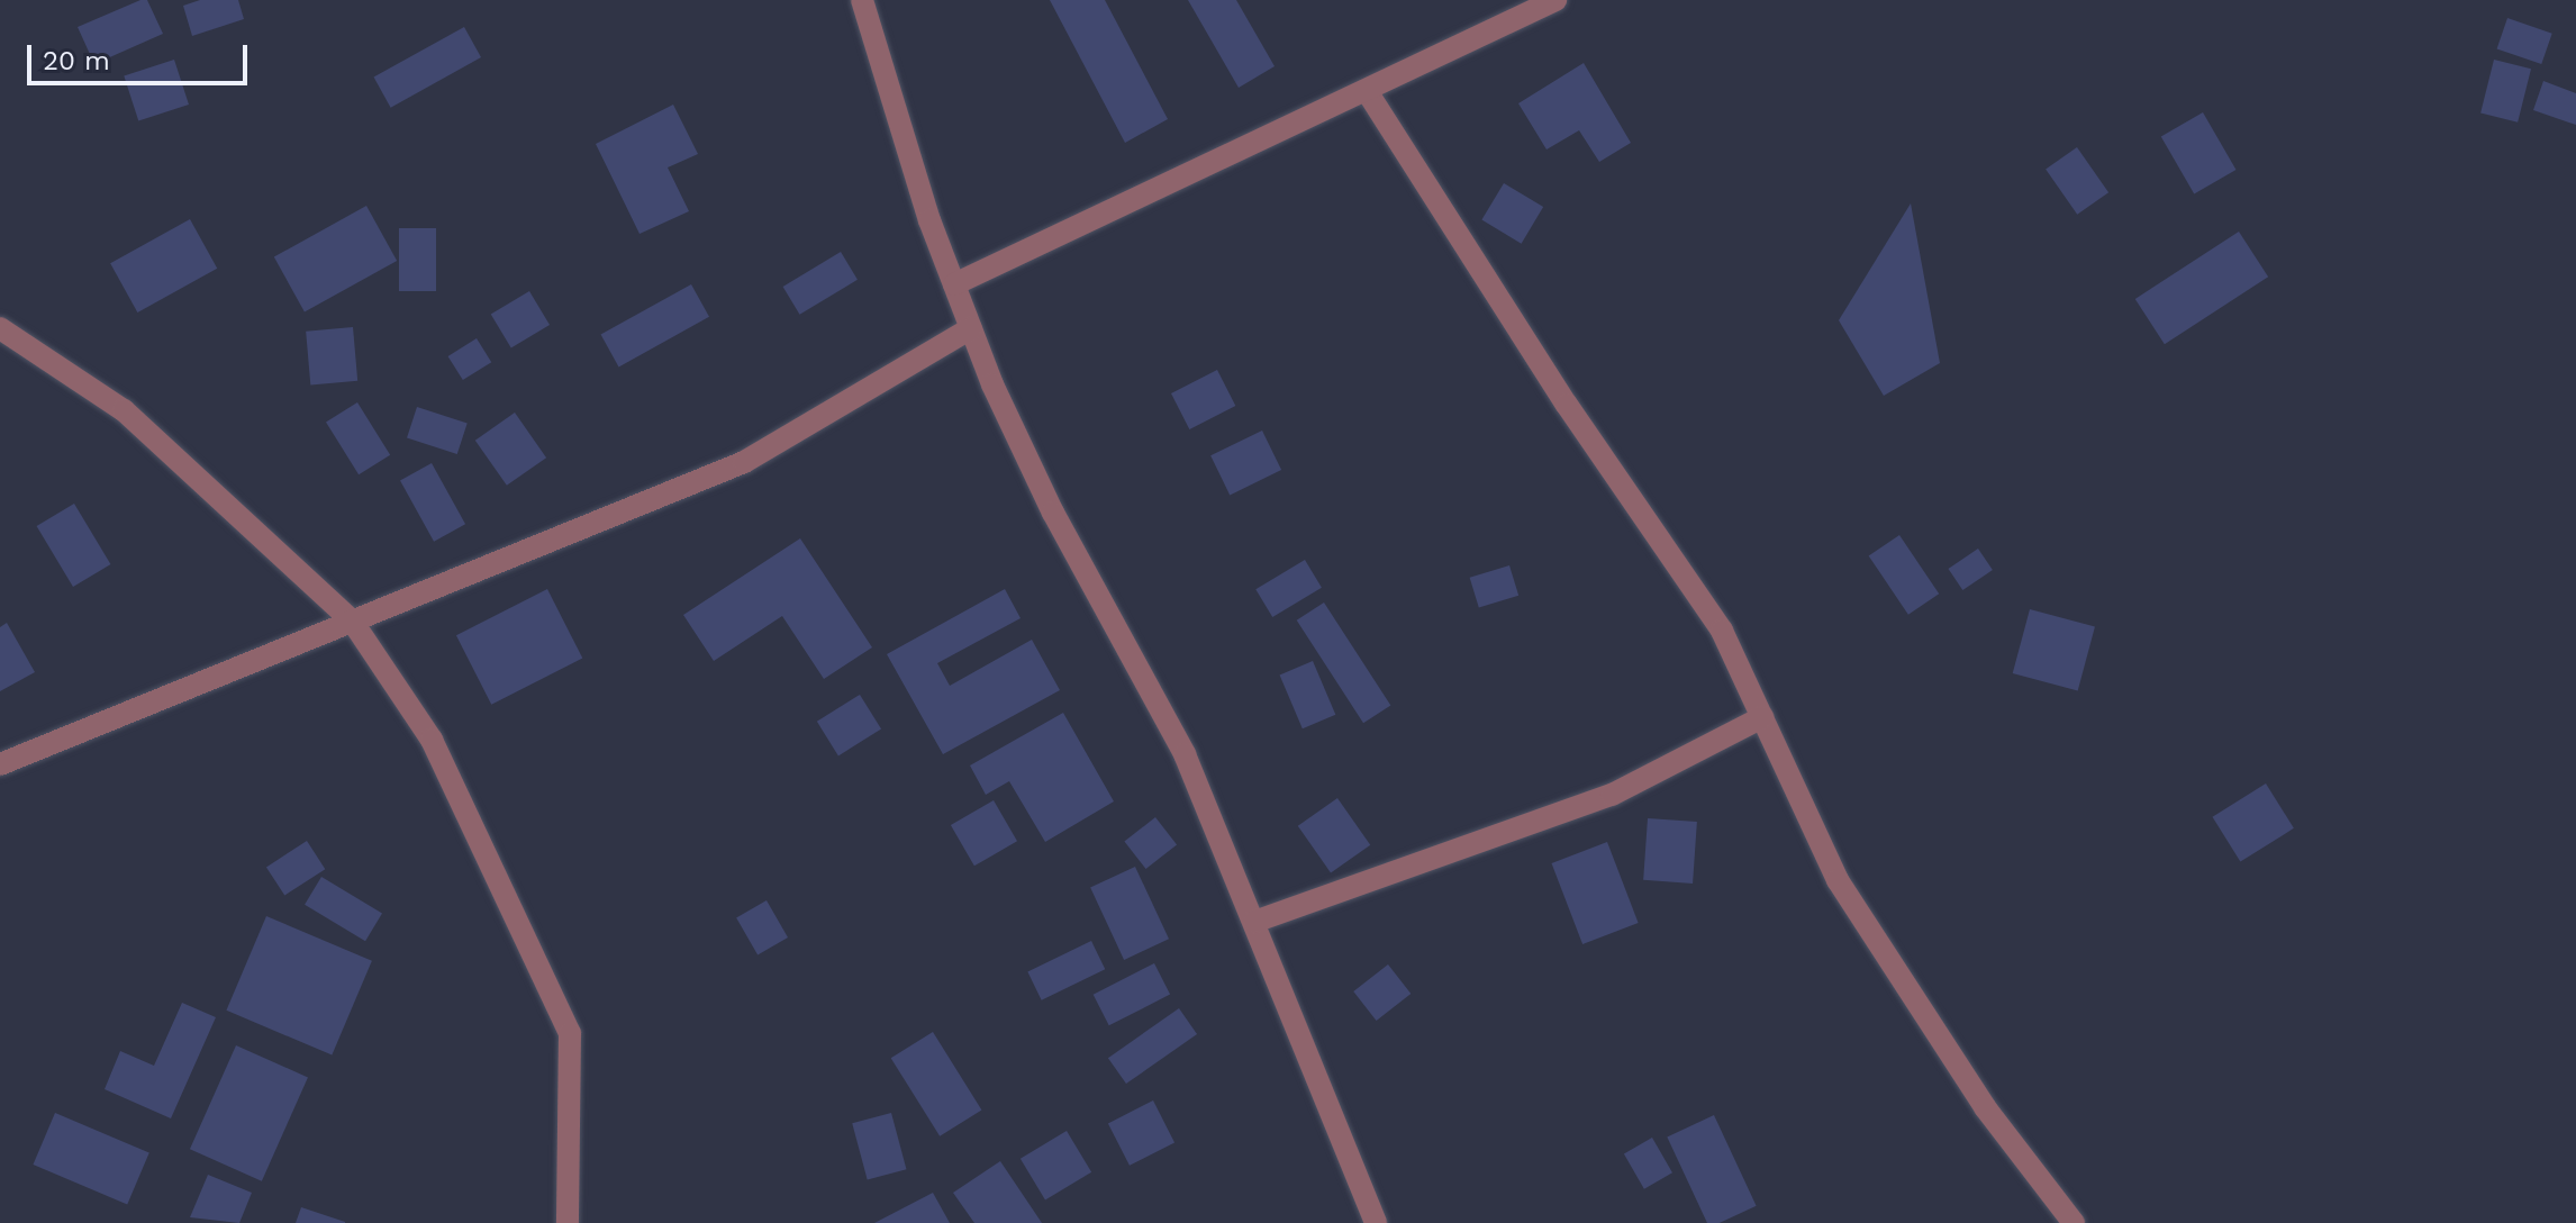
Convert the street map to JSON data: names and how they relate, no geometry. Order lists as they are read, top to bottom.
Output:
{
  "scale_bar": "20 m"
}
